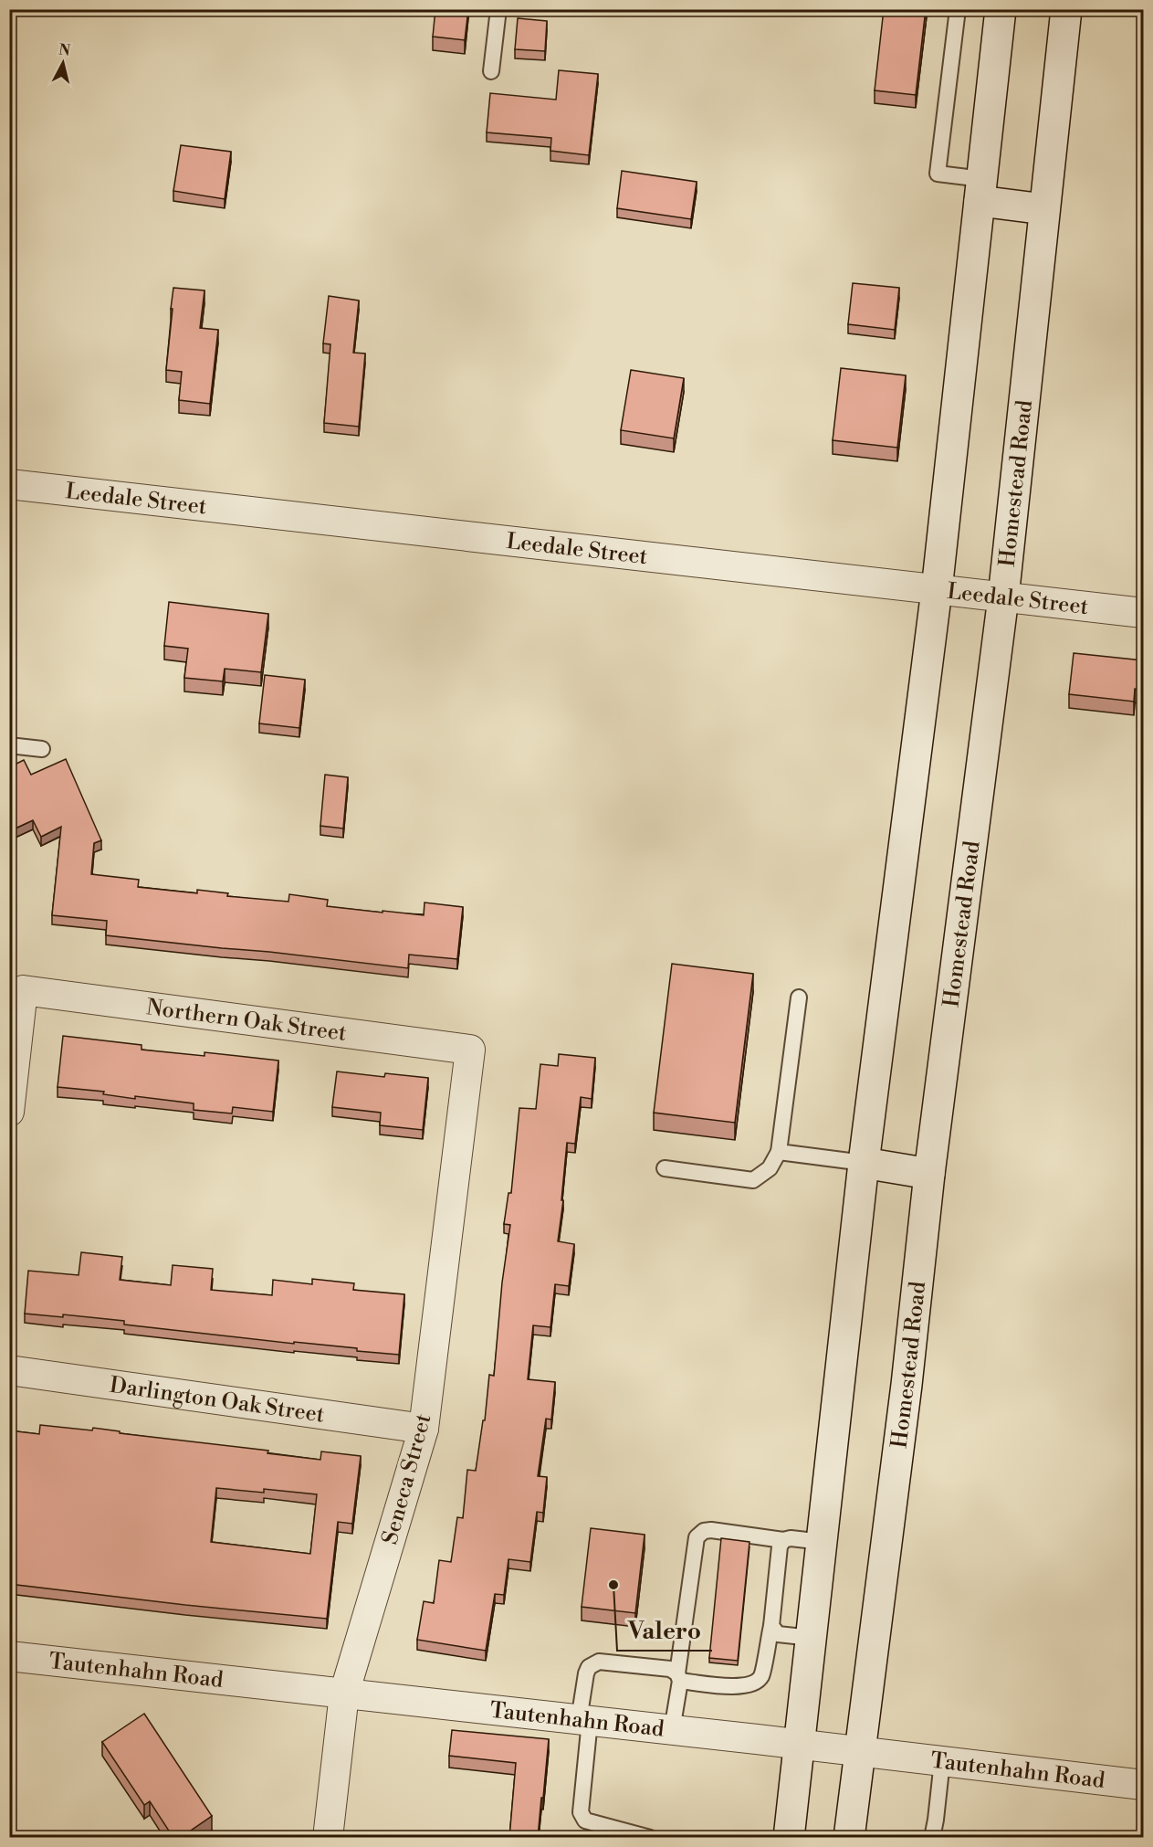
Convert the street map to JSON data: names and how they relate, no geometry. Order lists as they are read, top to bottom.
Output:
{
  "streets": {
    "main road": ["Homestead Road"],
    "street": [
      "Leedale Street",
      "Northern Oak Street",
      "Darlington Oak Street",
      "Seneca Street",
      "Tautenhahn Road"
    ]
  },
  "crossings": [
    ["Homestead Road", "Leedale Street"],
    ["Homestead Road", "Tautenhahn Road"],
    ["Northern Oak Street", "Seneca Street"],
    ["Darlington Oak Street", "Seneca Street"],
    ["Seneca Street", "Tautenhahn Road"]
  ],
  "places": ["Valero"],
  "north": "top"
}
